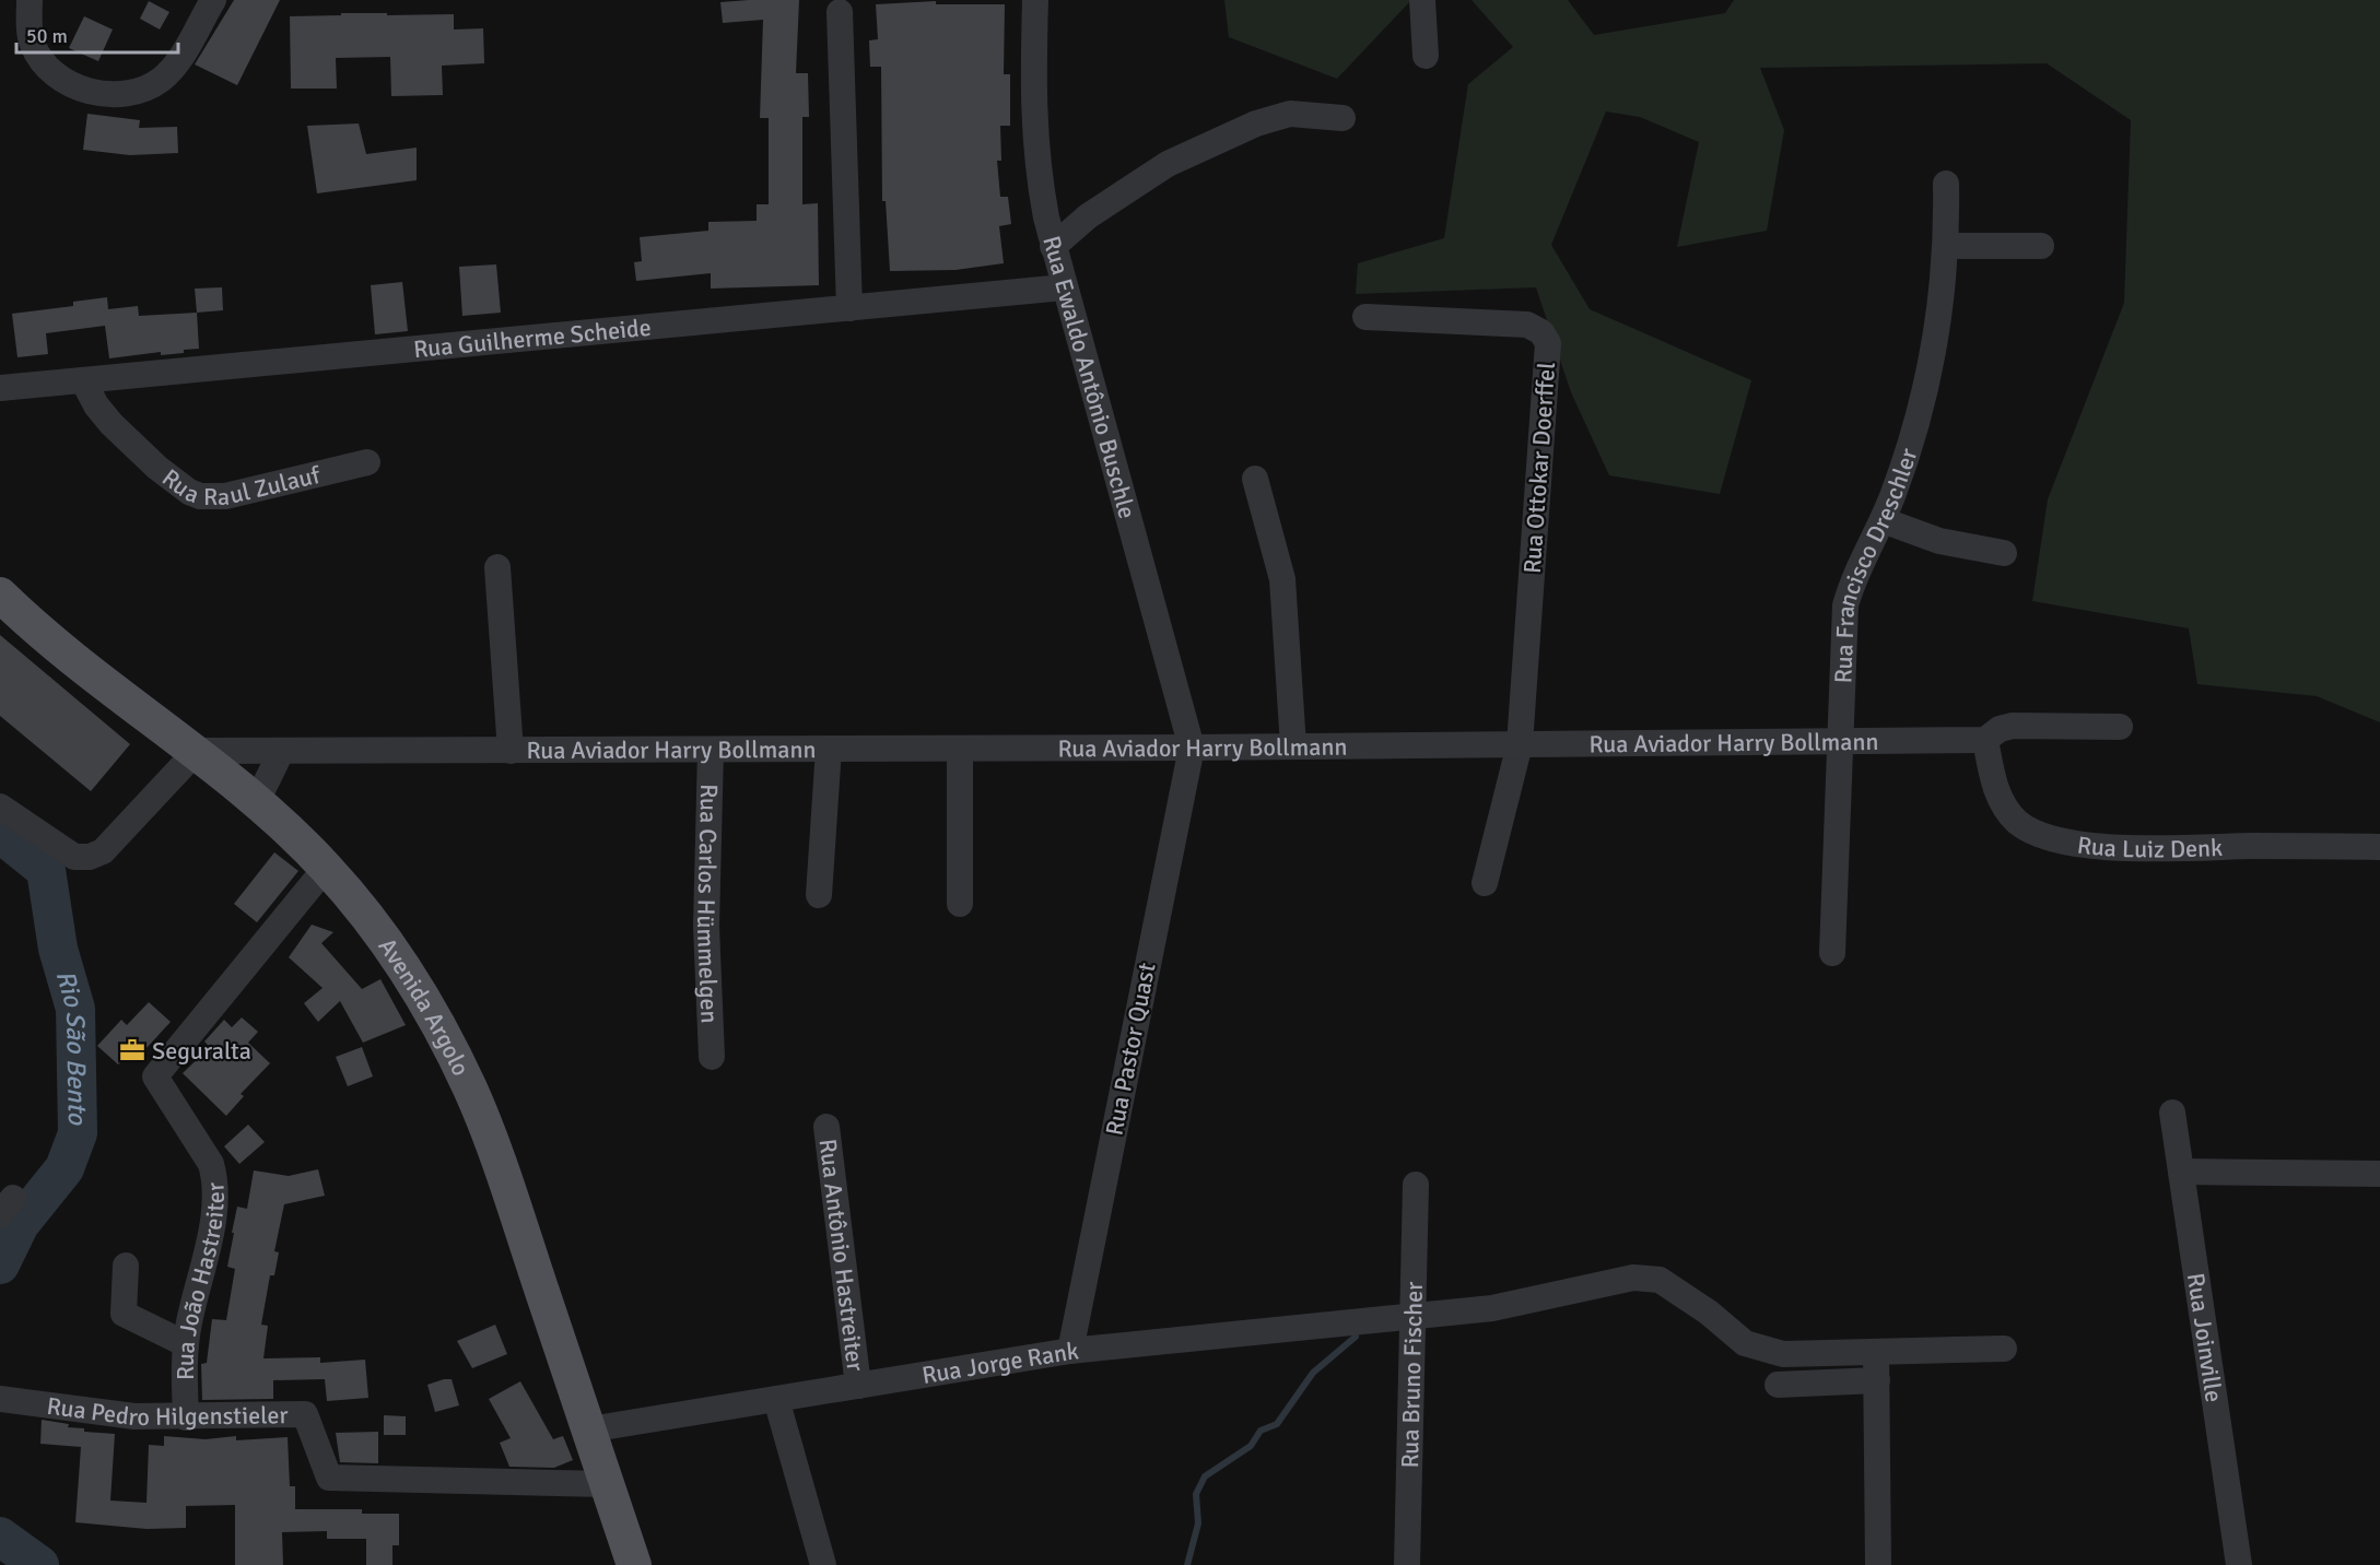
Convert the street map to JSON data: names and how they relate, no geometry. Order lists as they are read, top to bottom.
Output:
{
  "streets": {
    "main road": ["Avenida Argolo"],
    "street": [
      "Rua Guilherme Scheide",
      "Rua Ewaldo Antônio Buschle",
      "Rua Ottokar Doerffel",
      "Rua Raul Zulauf",
      "Rua Francisco Dreschler",
      "Rua Aviador Harry Bollmann",
      "Rua Luiz Denk",
      "Rua Carlos Hümmelgen",
      "Rua Pastor Quast",
      "Rua Antônio Hastreiter",
      "Rua João Hastreiter",
      "Rua Joinville",
      "Rua Jorge Rank",
      "Rua Bruno Fischer",
      "Rua Pedro Hilgenstieler"
    ]
  },
  "crossings": [
    ["Rua Guilherme Scheide", "Rua Ewaldo Antônio Buschle"],
    ["Rua Guilherme Scheide", "Rua Raul Zulauf"],
    ["Rua Ewaldo Antônio Buschle", "Rua Aviador Harry Bollmann"],
    ["Rua Ewaldo Antônio Buschle", "Rua Pastor Quast"],
    ["Rua Ottokar Doerffel", "Rua Aviador Harry Bollmann"],
    ["Rua Francisco Dreschler", "Rua Aviador Harry Bollmann"],
    ["Rua Aviador Harry Bollmann", "Rua Luiz Denk"],
    ["Rua Aviador Harry Bollmann", "Rua Carlos Hümmelgen"],
    ["Rua Aviador Harry Bollmann", "Avenida Argolo"],
    ["Rua Aviador Harry Bollmann", "Rua Pastor Quast"],
    ["Avenida Argolo", "Rua João Hastreiter"],
    ["Avenida Argolo", "Rua Jorge Rank"],
    ["Avenida Argolo", "Rua Pedro Hilgenstieler"],
    ["Rua Pastor Quast", "Rua Jorge Rank"],
    ["Rua Antônio Hastreiter", "Rua Jorge Rank"],
    ["Rua João Hastreiter", "Rua Pedro Hilgenstieler"],
    ["Rua Jorge Rank", "Rua Bruno Fischer"]
  ],
  "water": ["Rio São Bento"],
  "places": {
    "office": ["Seguralta"]
  },
  "scale_bar": "50 m"
}
